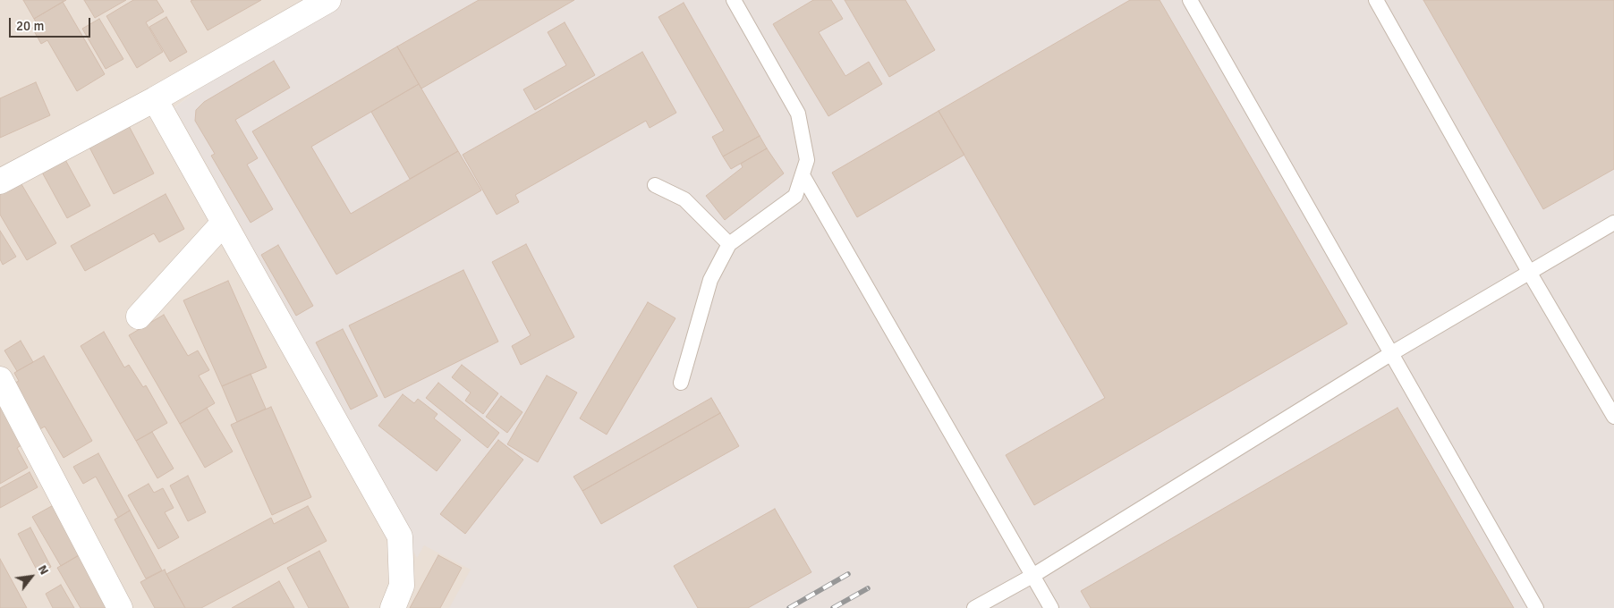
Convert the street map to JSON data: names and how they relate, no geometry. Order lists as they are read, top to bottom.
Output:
{
  "scale_bar": "20 m",
  "north": "top right"
}
